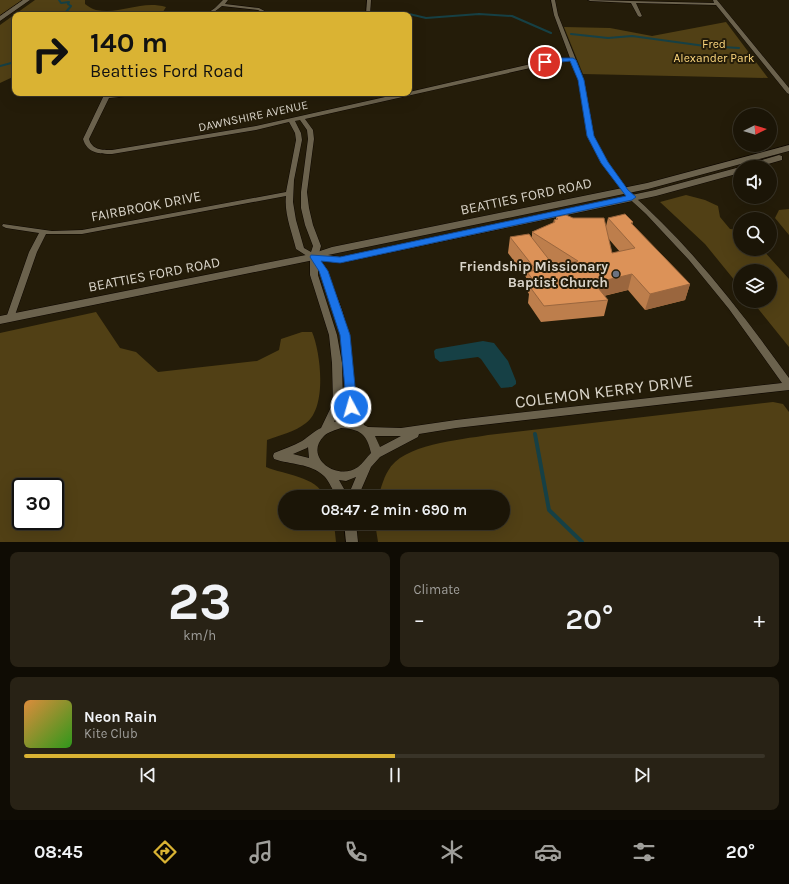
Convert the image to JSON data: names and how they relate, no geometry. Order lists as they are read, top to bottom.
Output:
{
  "streets": {
    "main road": ["BEATTIES FORD ROAD"],
    "street": ["DAWNSHIRE AVENUE", "FAIRBROOK DRIVE", "COLEMON KERRY DRIVE"]
  },
  "parks": ["Fred Alexander Park"],
  "places": ["Friendship Missionary Baptist Church"],
  "north": "right",
  "page": {
    "turn": ["140 m", "Beatties Ford Road"],
    "limit": "30",
    "trip": "08:47 · 2 min · 690 m",
    "tile": [
      ["23", "km/h"],
      "Climate"
    ],
    "heat": ["−", "20°", "+"],
    "song": ["Neon Rain", "Kite Club"],
    "tabs": ["08:45", "20°"]
  }
}
